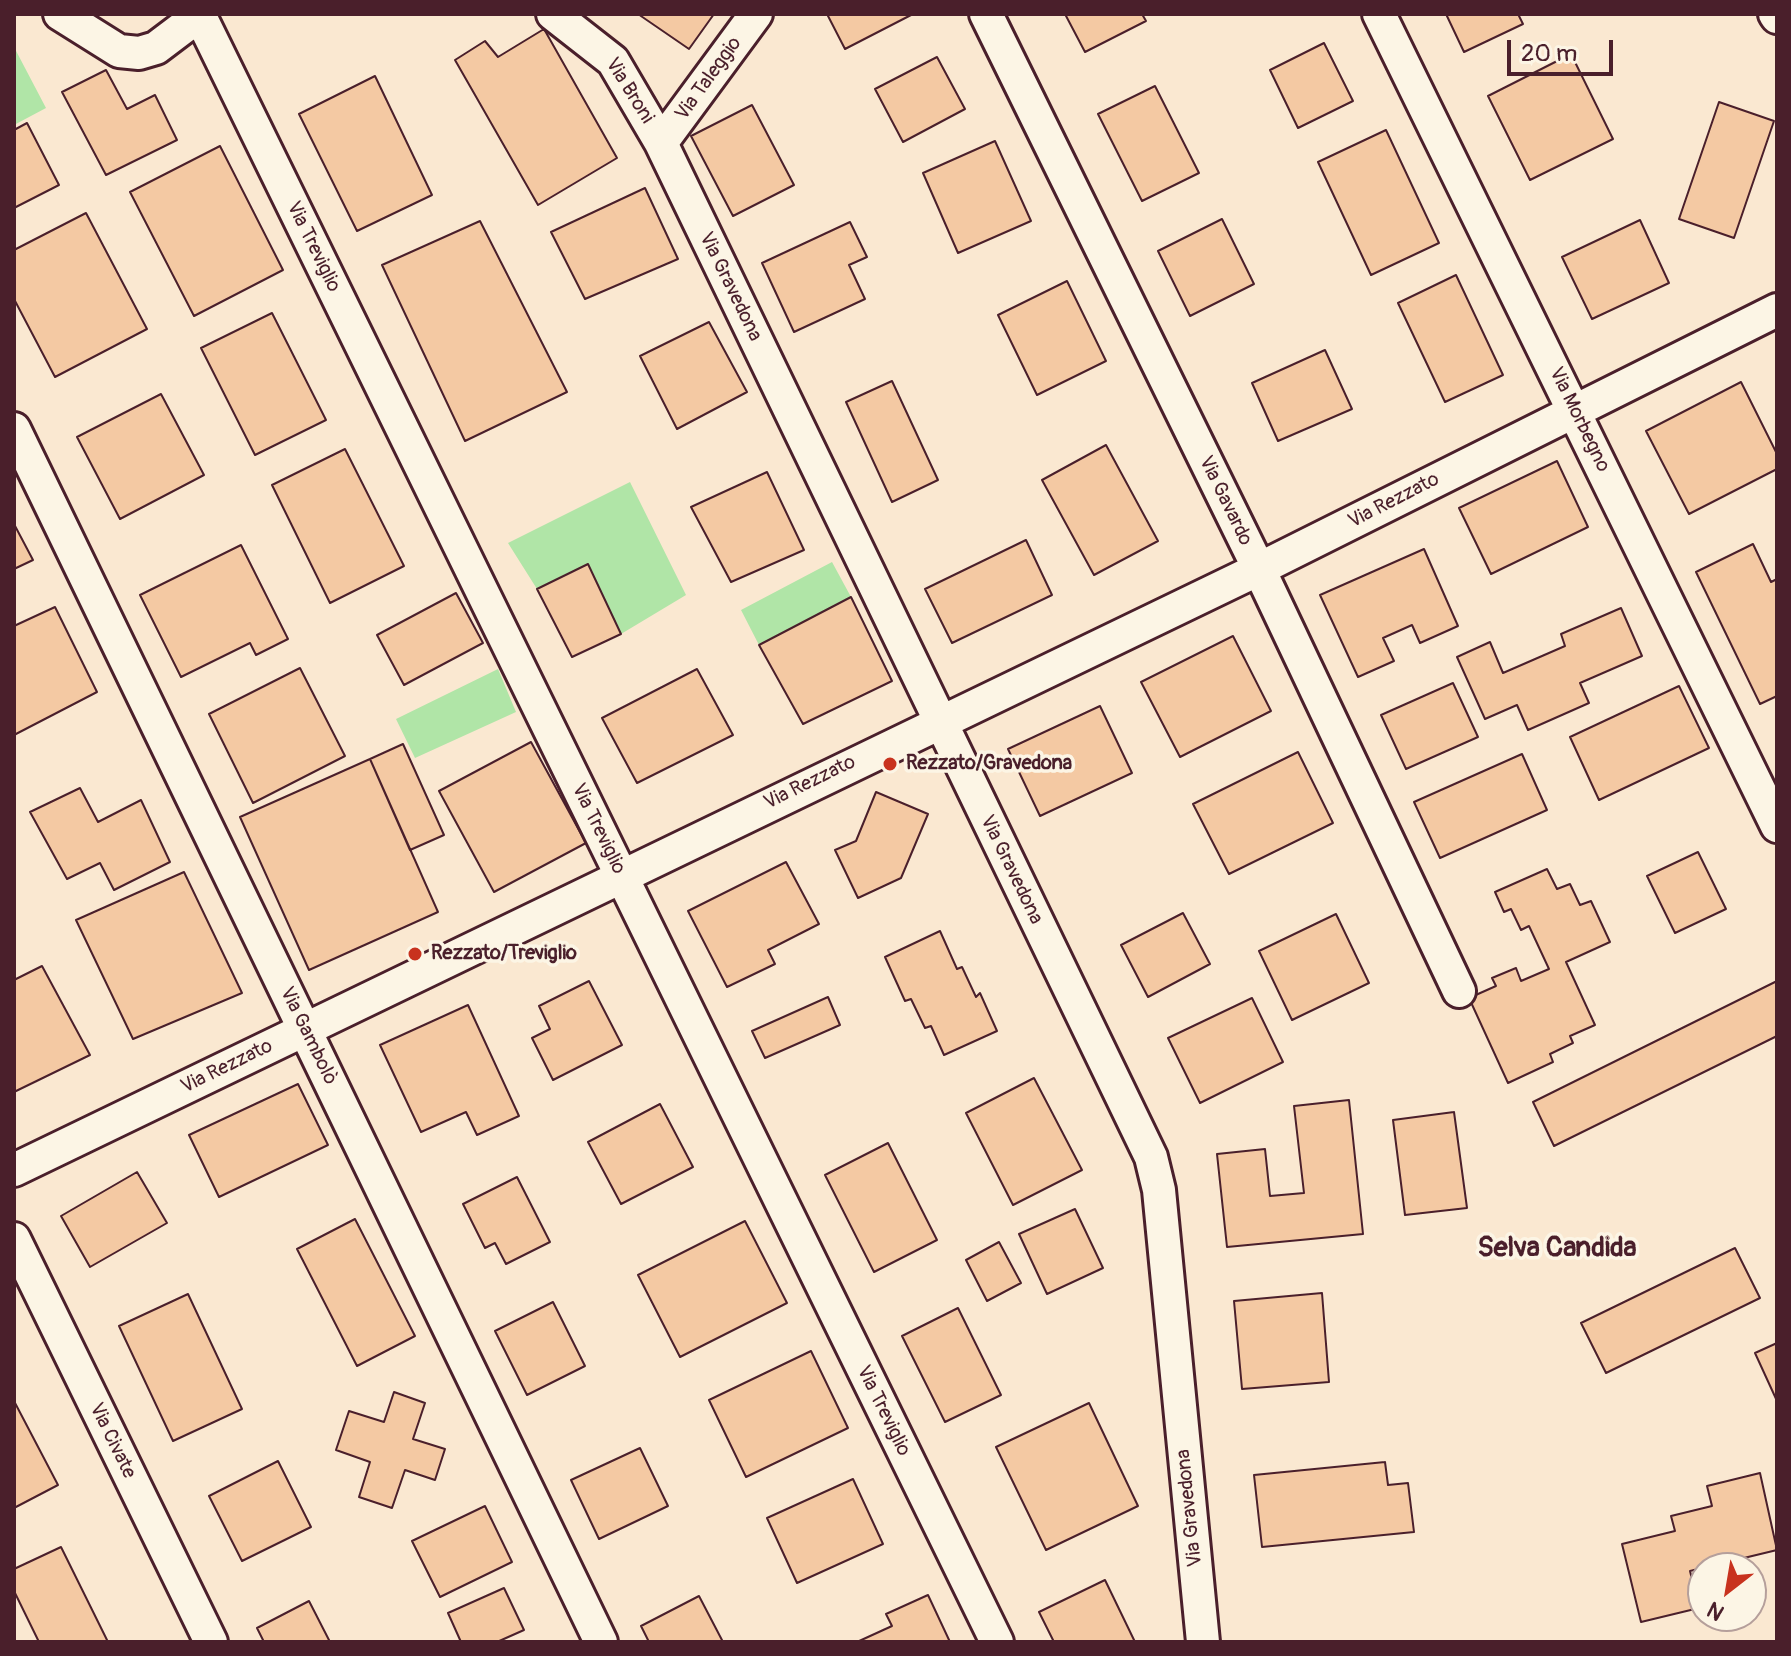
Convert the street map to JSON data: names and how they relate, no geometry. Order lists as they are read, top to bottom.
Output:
{
  "streets": {
    "street": [
      "Via Taleggio",
      "Via Broni",
      "Via Treviglio",
      "Via Gravedona",
      "Via Morbegno",
      "Via Gavardo",
      "Via Rezzato",
      "Via Gambolò",
      "Via Civate"
    ]
  },
  "crossings": [
    ["Via Taleggio", "Via Broni"],
    ["Via Taleggio", "Via Gravedona"],
    ["Via Broni", "Via Gravedona"],
    ["Via Treviglio", "Via Rezzato"],
    ["Via Gravedona", "Via Rezzato"],
    ["Via Morbegno", "Via Rezzato"],
    ["Via Gavardo", "Via Rezzato"],
    ["Via Rezzato", "Via Gambolò"]
  ],
  "districts": ["Selva Candida"],
  "places": ["Rezzato/Gravedona", "Rezzato/Treviglio"],
  "scale_bar": "20 m",
  "north": "bottom left"
}
